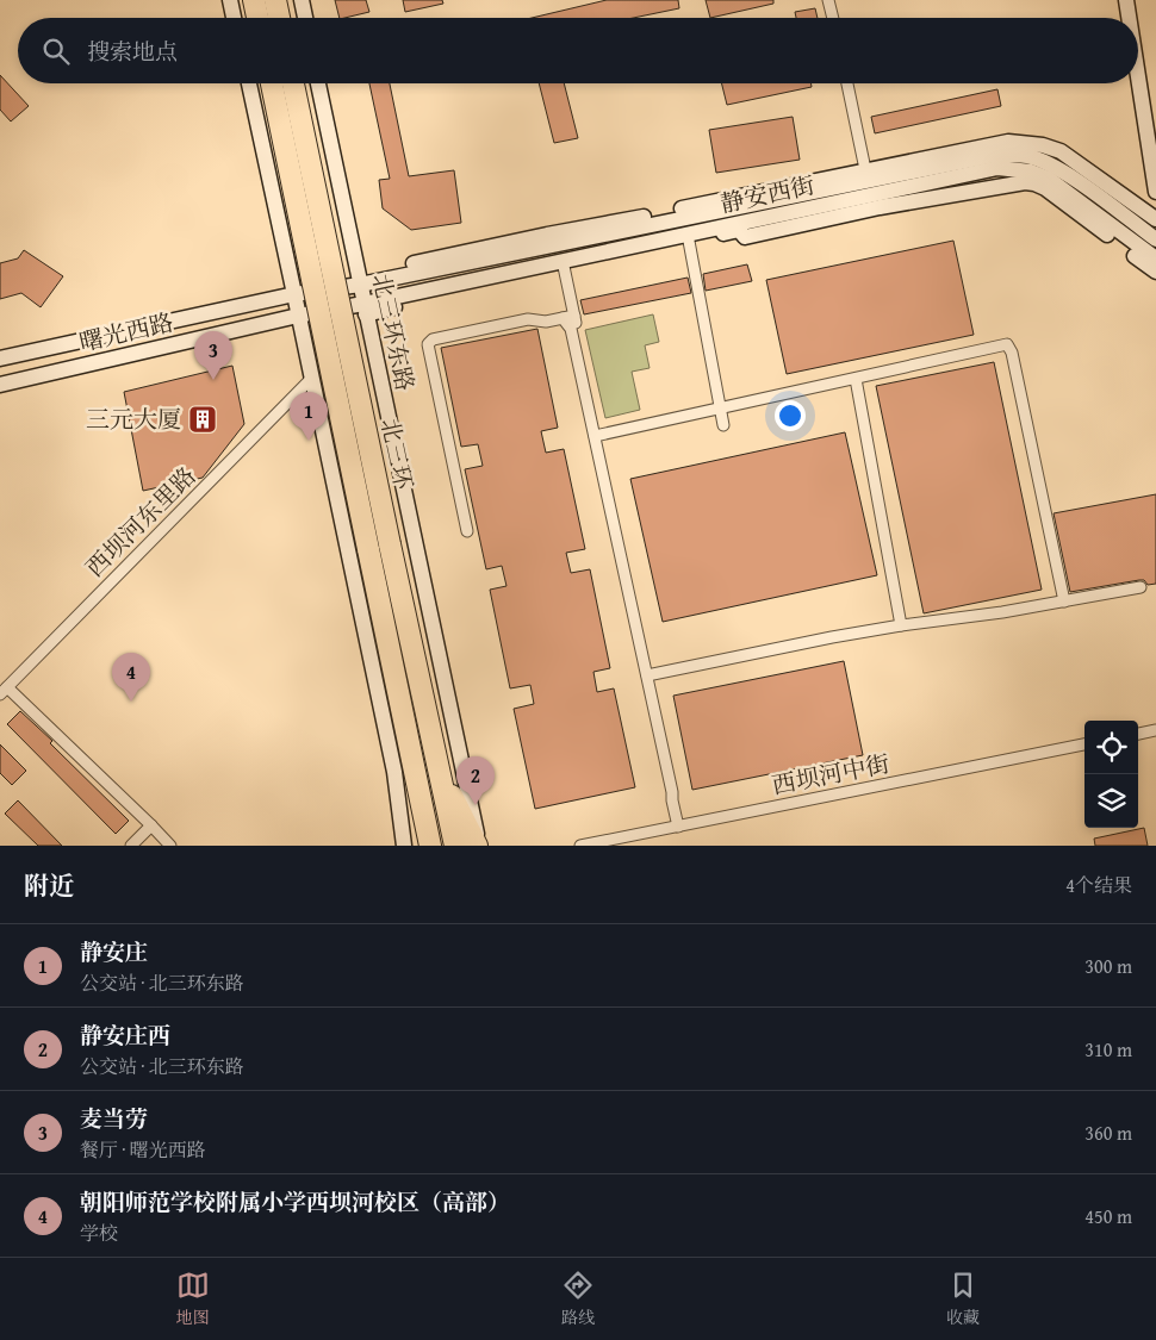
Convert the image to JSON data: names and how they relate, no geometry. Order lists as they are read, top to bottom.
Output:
{
  "streets": {
    "highway": ["北三环"],
    "street": [
      "静安西街",
      "曙光西路",
      "北三环东路",
      "西坝河东里路",
      "西坝河中街"
    ]
  },
  "crossings": [
    ["静安西街", "曙光西路"],
    ["静安西街", "北三环东路"],
    ["曙光西路", "北三环东路"]
  ],
  "places": {
    "building": ["三元大厦"]
  },
  "page": {
    "search": "搜索地点",
    "pins": [
      "3",
      "1",
      "4",
      "2"
    ],
    "heading": ["附近", "4个结果"],
    "list": [
      {
        "mark": "1",
        "name": "静安庄",
        "note": "公交站 · 北三环东路",
        "value": "300 m"
      },
      {
        "mark": "2",
        "name": "静安庄西",
        "note": "公交站 · 北三环东路",
        "value": "310 m"
      },
      {
        "mark": "3",
        "name": "麦当劳",
        "note": "餐厅 · 曙光西路",
        "value": "360 m"
      },
      {
        "mark": "4",
        "name": "朝阳师范学校附属小学西坝河校区（高部）",
        "note": "学校",
        "value": "450 m"
      }
    ],
    "nav": ["地图", "路线", "收藏"]
  }
}
